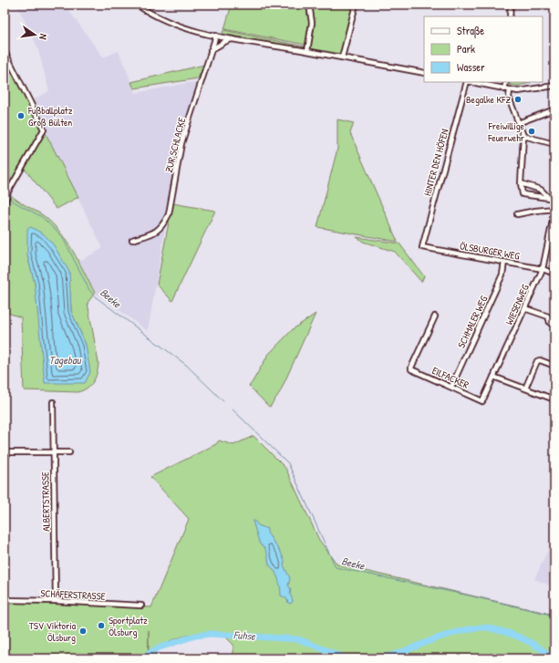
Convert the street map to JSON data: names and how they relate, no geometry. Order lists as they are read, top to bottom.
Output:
{
  "streets": {
    "street": [
      "ZUR SCHLACKE",
      "HINTER DEN HÖFEN",
      "ÖLSBURGER WEG",
      "WIESENWEG",
      "SCHMALER WEG",
      "EILFACKER",
      "ALBERTSTRASSE",
      "SCHÄFERSTRASSE"
    ]
  },
  "crossings": [
    ["HINTER DEN HÖFEN", "ÖLSBURGER WEG"],
    ["ÖLSBURGER WEG", "WIESENWEG"],
    ["ÖLSBURGER WEG", "SCHMALER WEG"],
    ["WIESENWEG", "EILFACKER"],
    ["SCHMALER WEG", "EILFACKER"],
    ["ALBERTSTRASSE", "SCHÄFERSTRASSE"]
  ],
  "water": ["Beeke", "Tagebau", "Fuhse"],
  "places": [
    "Begalke KFZ",
    "Fußballplatz Groß Bülten",
    "Freiwillige Feuerwehr",
    "Sportplatz Ölsburg",
    "TSV Viktoria Ölsburg"
  ],
  "legend": ["Straße", "Park", "Wasser"],
  "north": "right"
}
